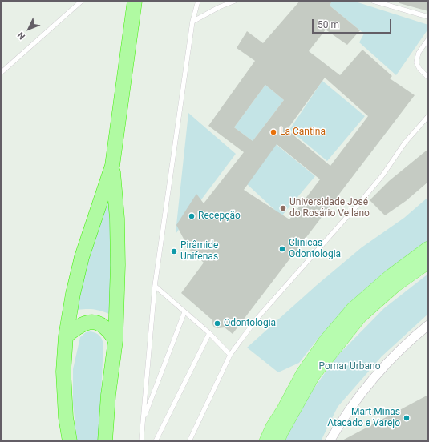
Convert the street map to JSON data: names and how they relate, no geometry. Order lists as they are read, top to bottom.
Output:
{
  "parks": ["Pomar Urbano"],
  "places": [
    "La Cantina",
    "Universidade José do Rosário Vellano",
    "Recepção",
    "Clinicas Odontologia",
    "Pirâmide Unifenas",
    "Odontologia",
    "Mart Minas Atacado e Varejo"
  ],
  "scale_bar": "50 m",
  "north": "bottom left"
}
